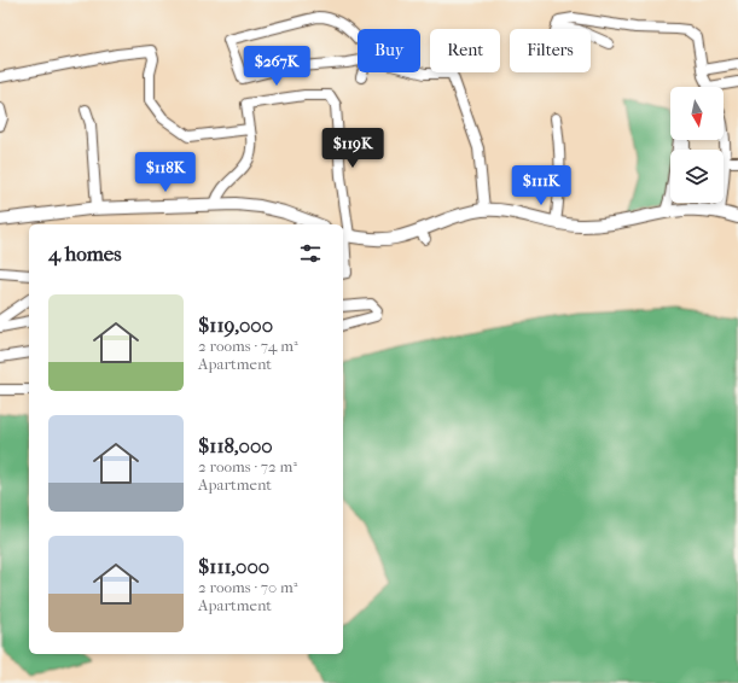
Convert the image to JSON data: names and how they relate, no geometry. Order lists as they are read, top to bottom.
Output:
{
  "north": "bottom",
  "page": {
    "chip": ["Buy", "Rent", "Filters"],
    "price": [
      "$267K",
      "$119K",
      "$118K",
      "$111K"
    ],
    "heading": "4 homes",
    "list": [
      {
        "name": "$119,000",
        "note": "2 rooms · 74 m² · Apartment"
      },
      {
        "name": "$118,000",
        "note": "2 rooms · 72 m² · Apartment"
      },
      {
        "name": "$111,000",
        "note": "2 rooms · 70 m² · Apartment"
      }
    ]
  }
}
